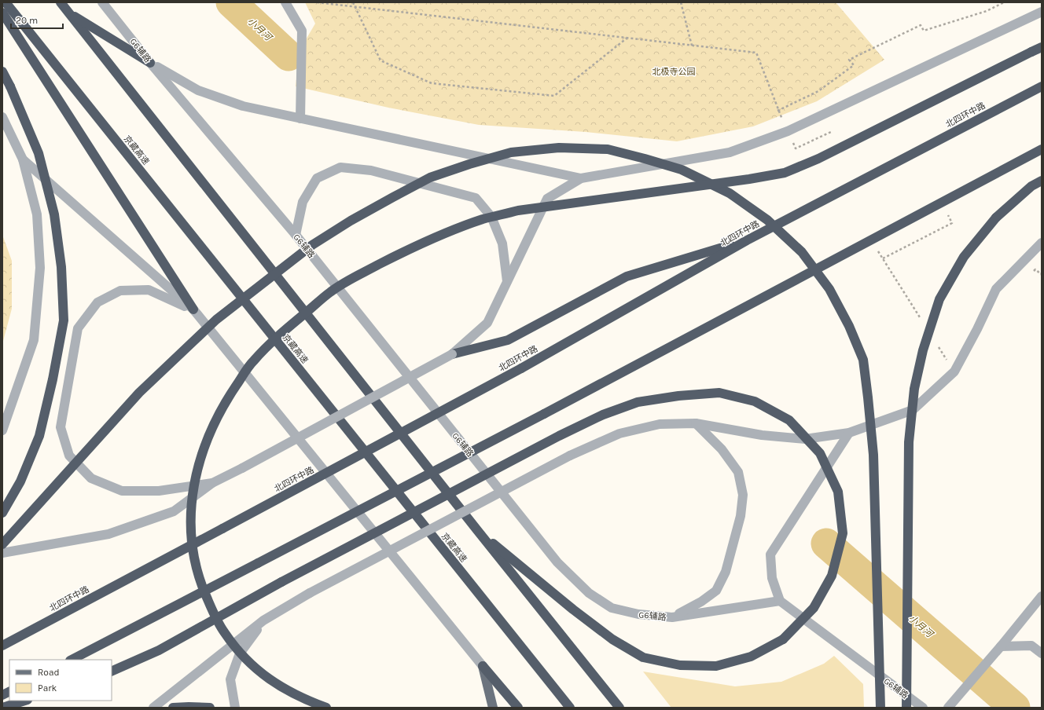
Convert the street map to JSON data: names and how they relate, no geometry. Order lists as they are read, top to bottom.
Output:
{
  "streets": {
    "highway": ["北四环中路", "京藏高速"],
    "street": ["G6辅路"]
  },
  "water": ["小月河"],
  "parks": ["北极寺公园"],
  "legend": ["Road", "Park"],
  "scale_bar": "20 m"
}
